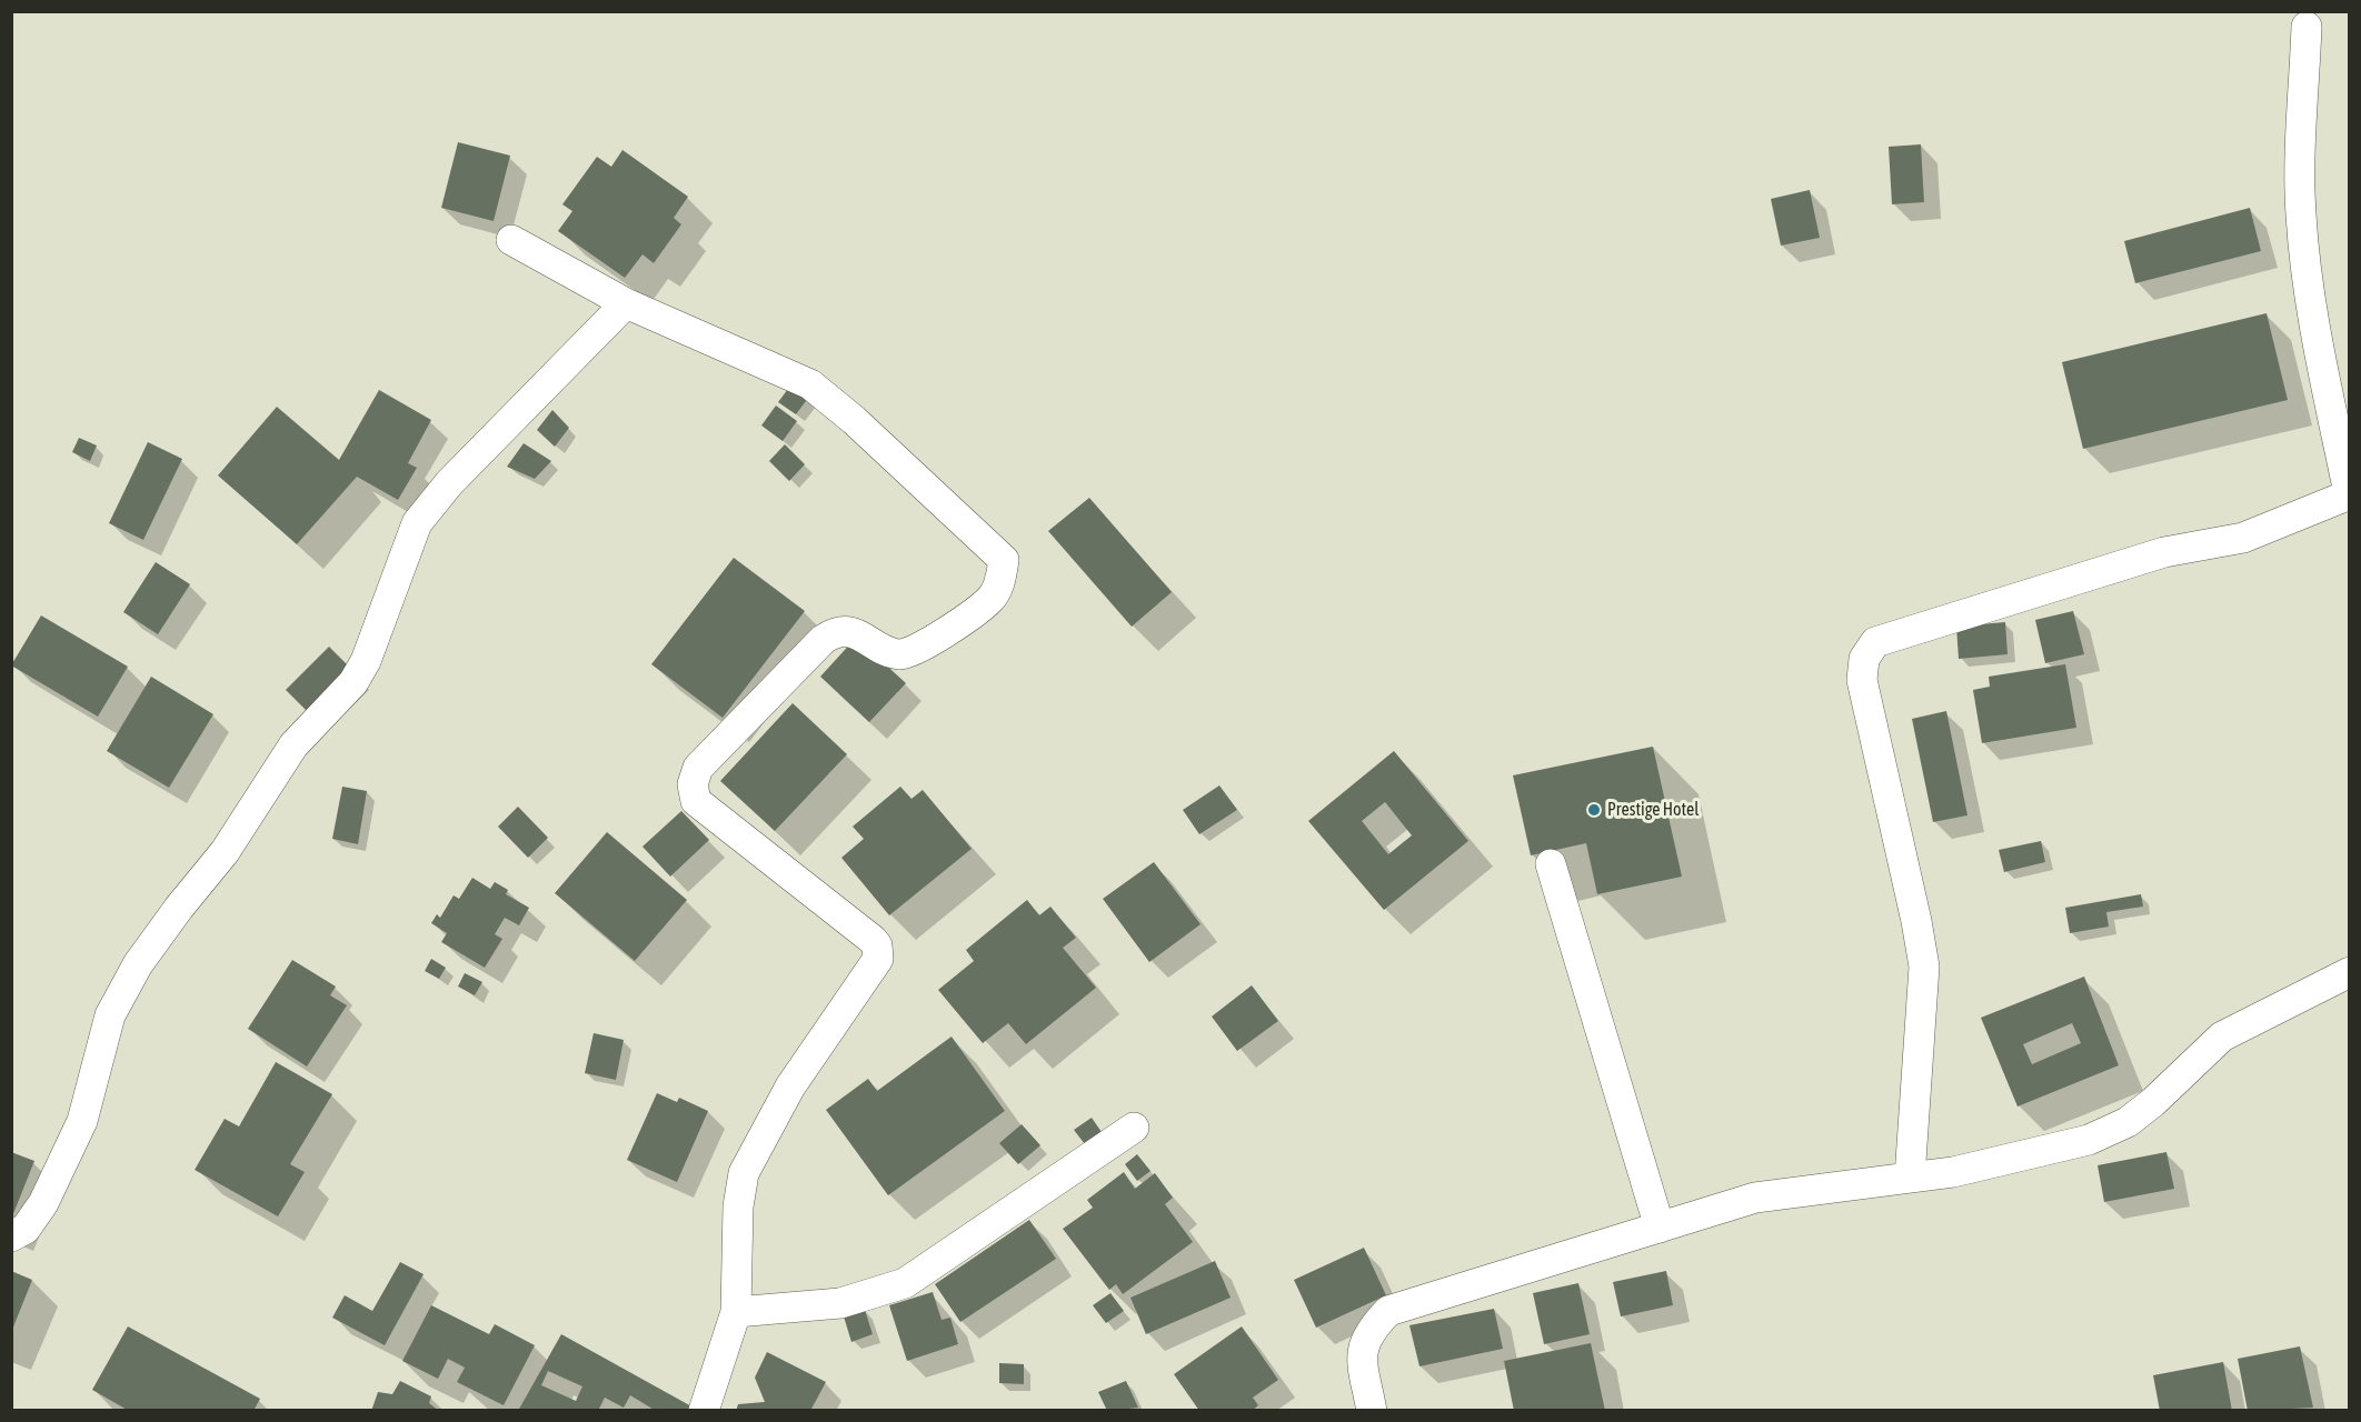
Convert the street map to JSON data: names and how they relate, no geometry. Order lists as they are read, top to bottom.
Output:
{
  "places": ["Prestige Hotel"]
}
